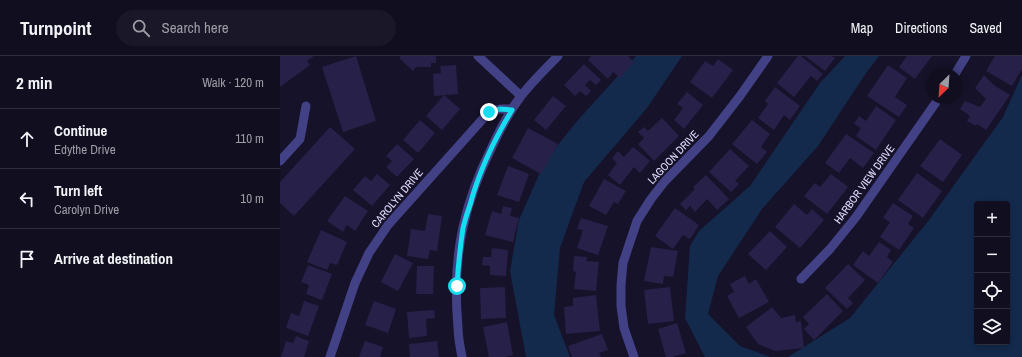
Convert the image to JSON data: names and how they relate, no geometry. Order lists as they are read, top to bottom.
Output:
{
  "streets": {
    "street": ["LAGOON DRIVE", "HARBOR VIEW DRIVE", "CAROLYN DRIVE"]
  },
  "north": "bottom left",
  "page": {
    "header": "Turnpoint",
    "search": "Search here",
    "nav": ["Map", "Directions", "Saved"],
    "heading": ["2 min", "Walk · 120 m"],
    "list": [
      ["Continue", "Edythe Drive", "110 m"],
      ["Turn left", "Carolyn Drive", "10 m"],
      "Arrive at destination"
    ],
    "map_buttons": ["+", "−"]
  }
}
